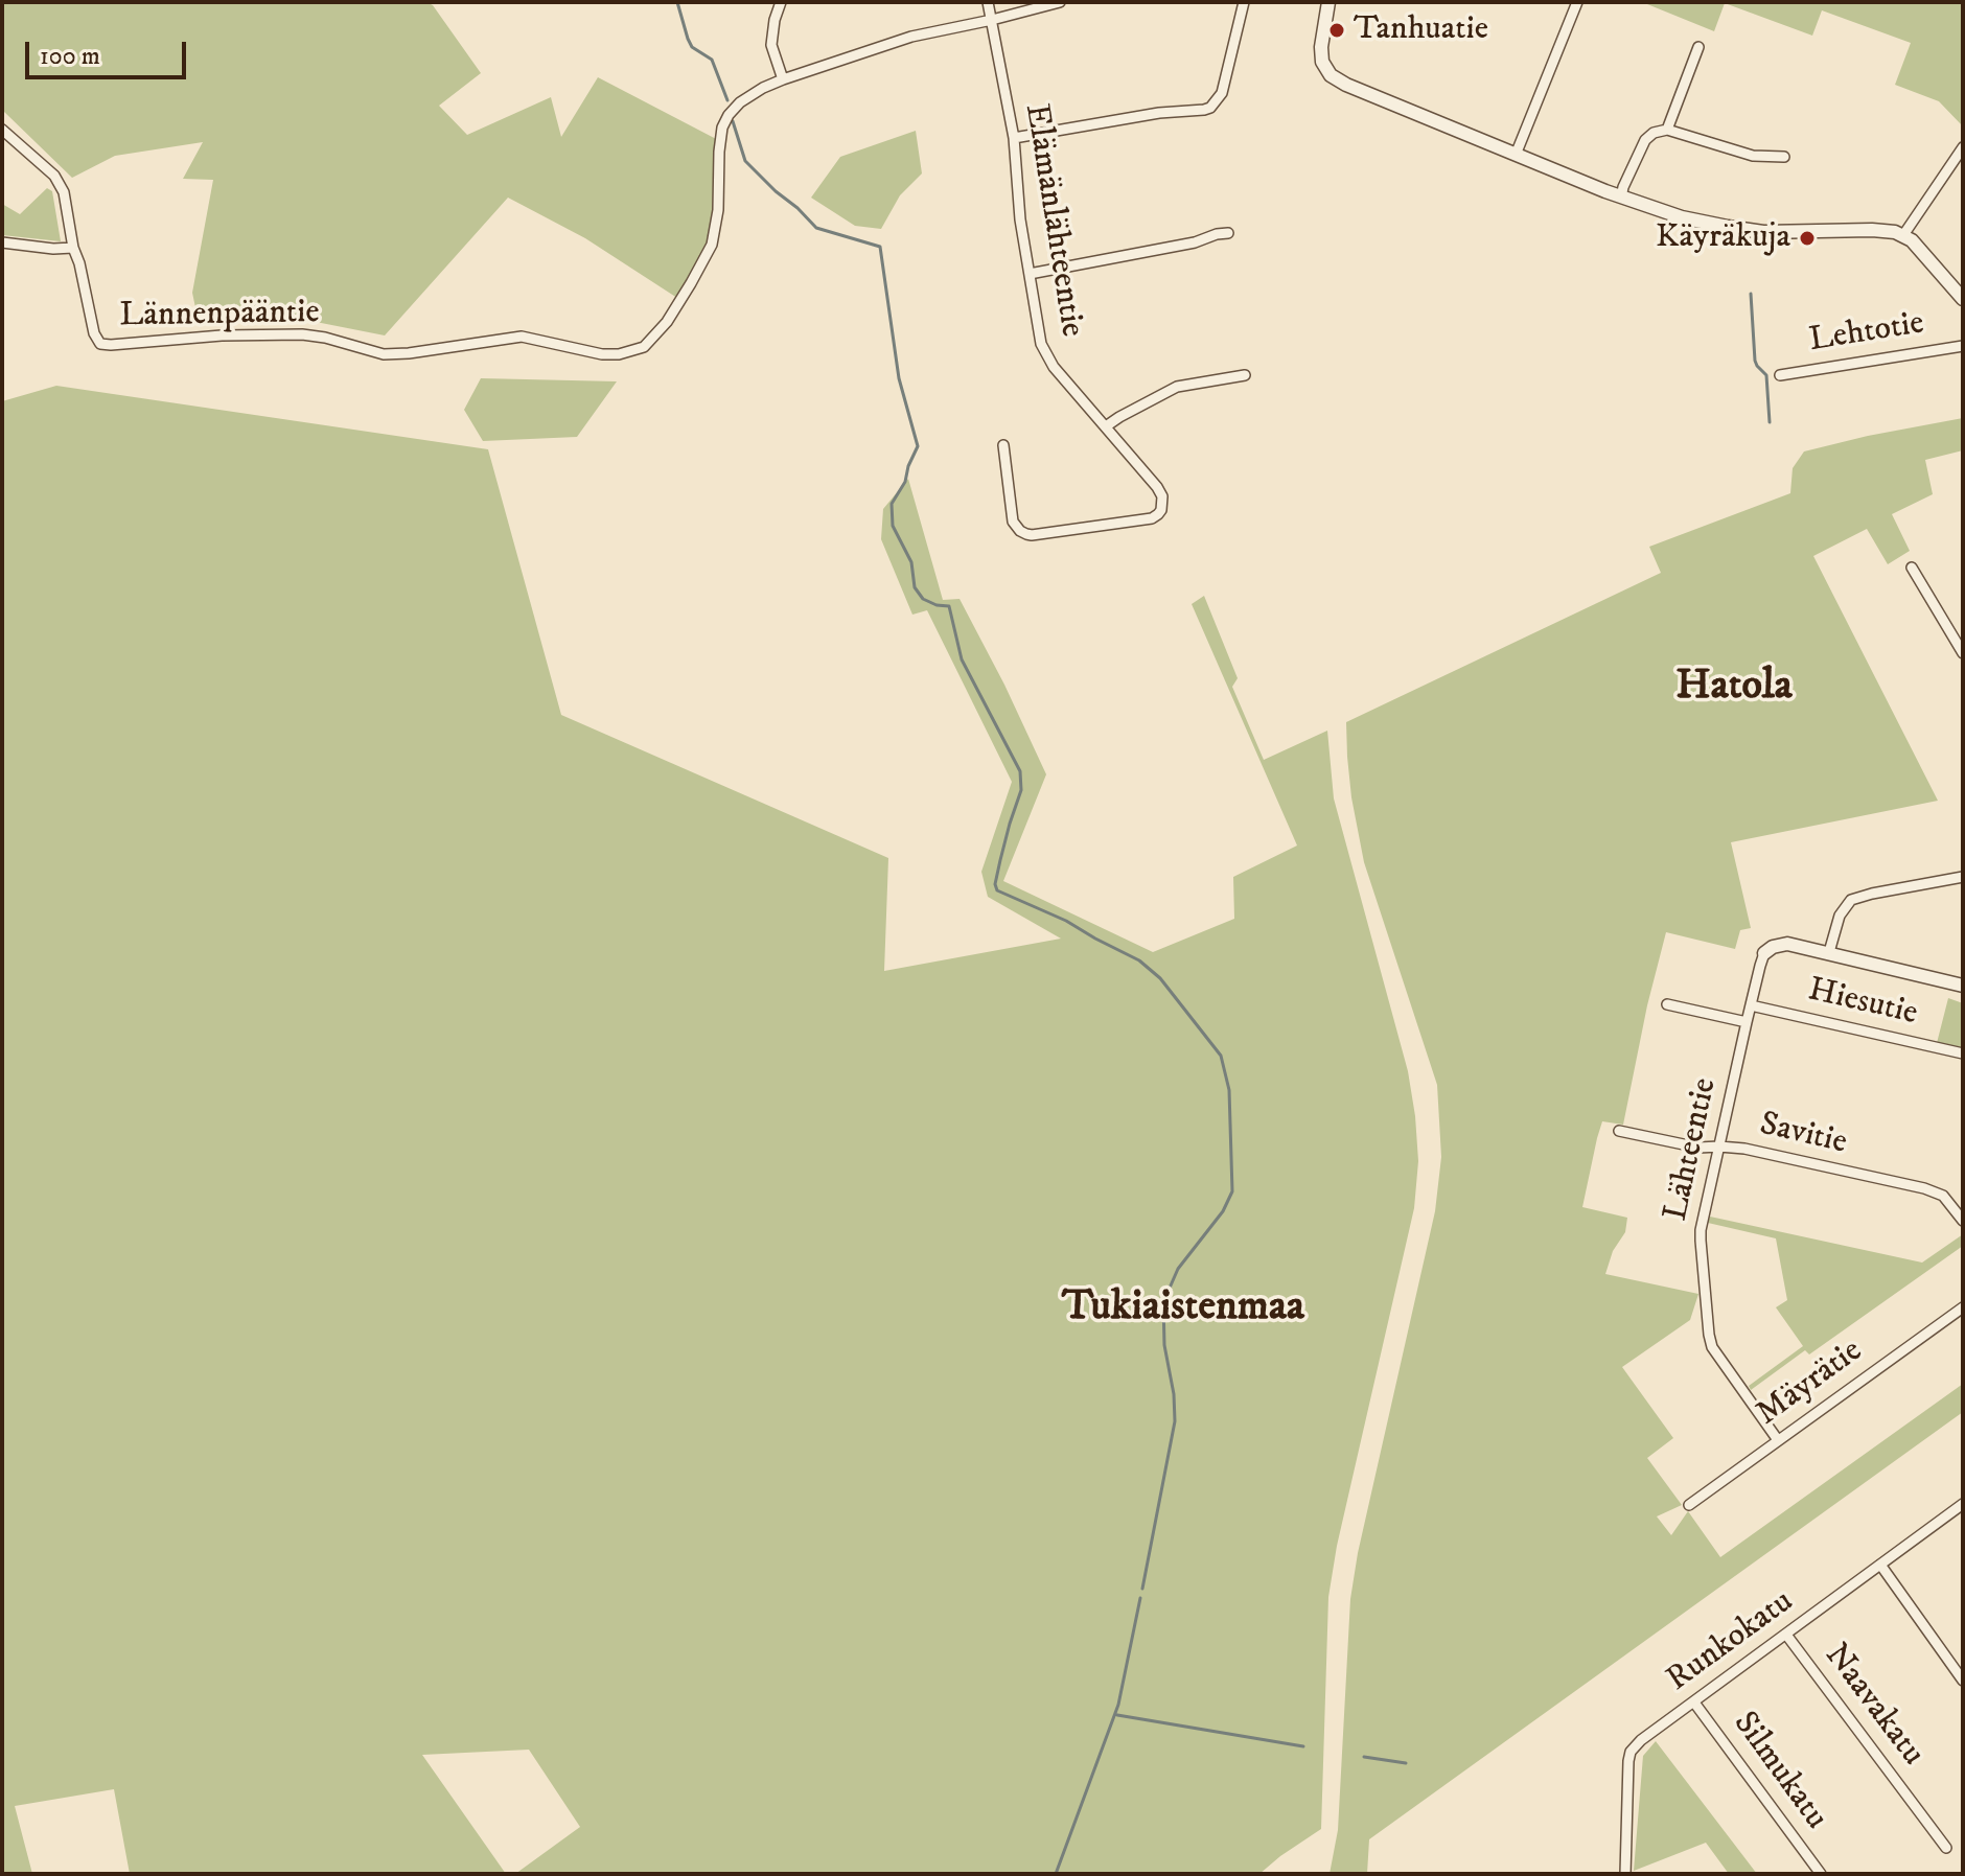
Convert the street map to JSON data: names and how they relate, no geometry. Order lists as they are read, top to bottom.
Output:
{
  "streets": {
    "street": [
      "Elämänlähteentie",
      "Lännenpääntie",
      "Lehtotie",
      "Hiesutie",
      "Savitie",
      "Lähteentie",
      "Mäyrätie",
      "Runkokatu",
      "Naavakatu",
      "Silmukatu"
    ]
  },
  "crossings": [
    ["Hiesutie", "Lähteentie"],
    ["Savitie", "Lähteentie"],
    ["Lähteentie", "Mäyrätie"],
    ["Runkokatu", "Naavakatu"],
    ["Runkokatu", "Silmukatu"]
  ],
  "districts": ["Hatola", "Tukiaistenmaa"],
  "places": ["Tanhuatie", "Käyräkuja"],
  "scale_bar": "100 m"
}
